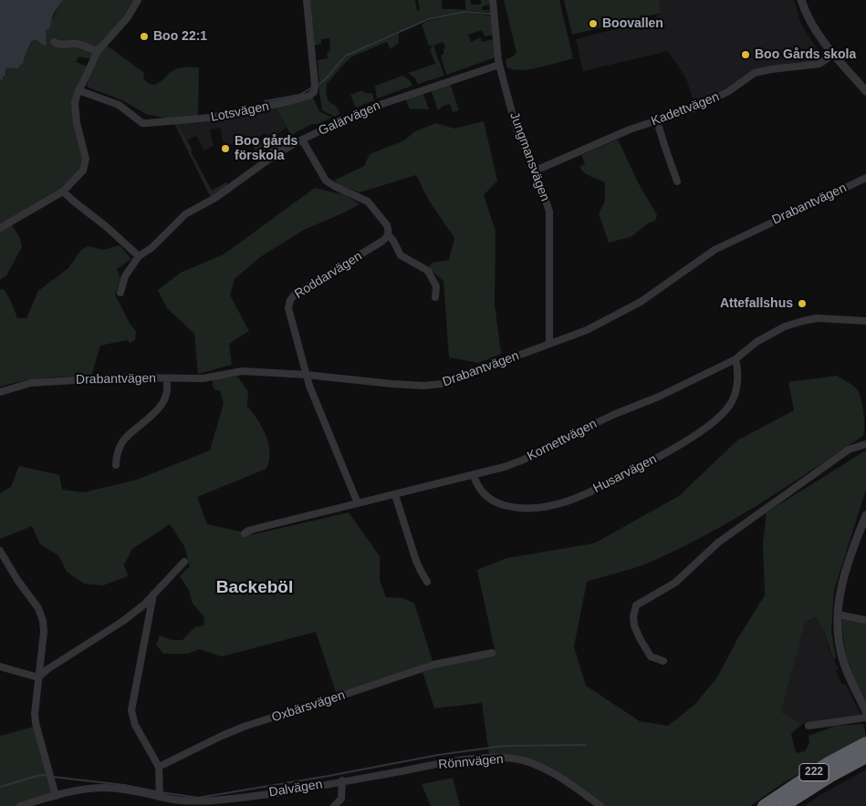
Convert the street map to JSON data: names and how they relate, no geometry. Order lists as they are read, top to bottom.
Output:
{
  "streets": {
    "highway": ["222"],
    "street": [
      "Kadettvägen",
      "Lotsvägen",
      "Galärvägen",
      "Jungmansvägen",
      "Drabantvägen",
      "Roddarvägen",
      "Kornettvägen",
      "Husarvägen",
      "Oxbärsvägen",
      "Rönnvägen",
      "Dalvägen"
    ]
  },
  "crossings": [
    ["Kadettvägen", "Jungmansvägen"],
    ["Galärvägen", "Jungmansvägen"],
    ["Jungmansvägen", "Drabantvägen"],
    ["Drabantvägen", "Roddarvägen"],
    ["Roddarvägen", "Kornettvägen"],
    ["Kornettvägen", "Husarvägen"],
    ["Rönnvägen", "Dalvägen"]
  ],
  "districts": ["Backeböl"],
  "places": [
    "Boovallen",
    "Boo 22:1",
    "Boo Gårds skola",
    "Boo gårds förskola",
    "Attefallshus"
  ]
}
